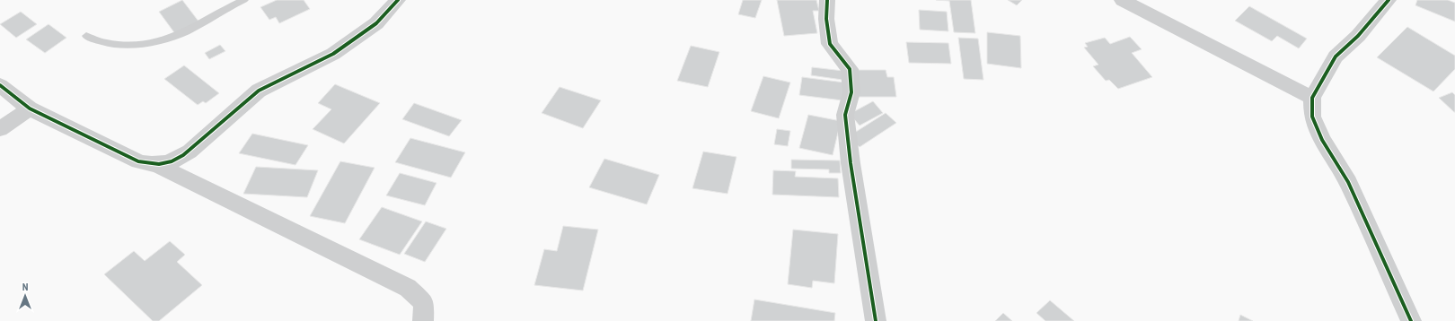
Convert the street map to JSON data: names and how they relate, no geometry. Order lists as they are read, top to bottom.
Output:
{
  "north": "top"
}
